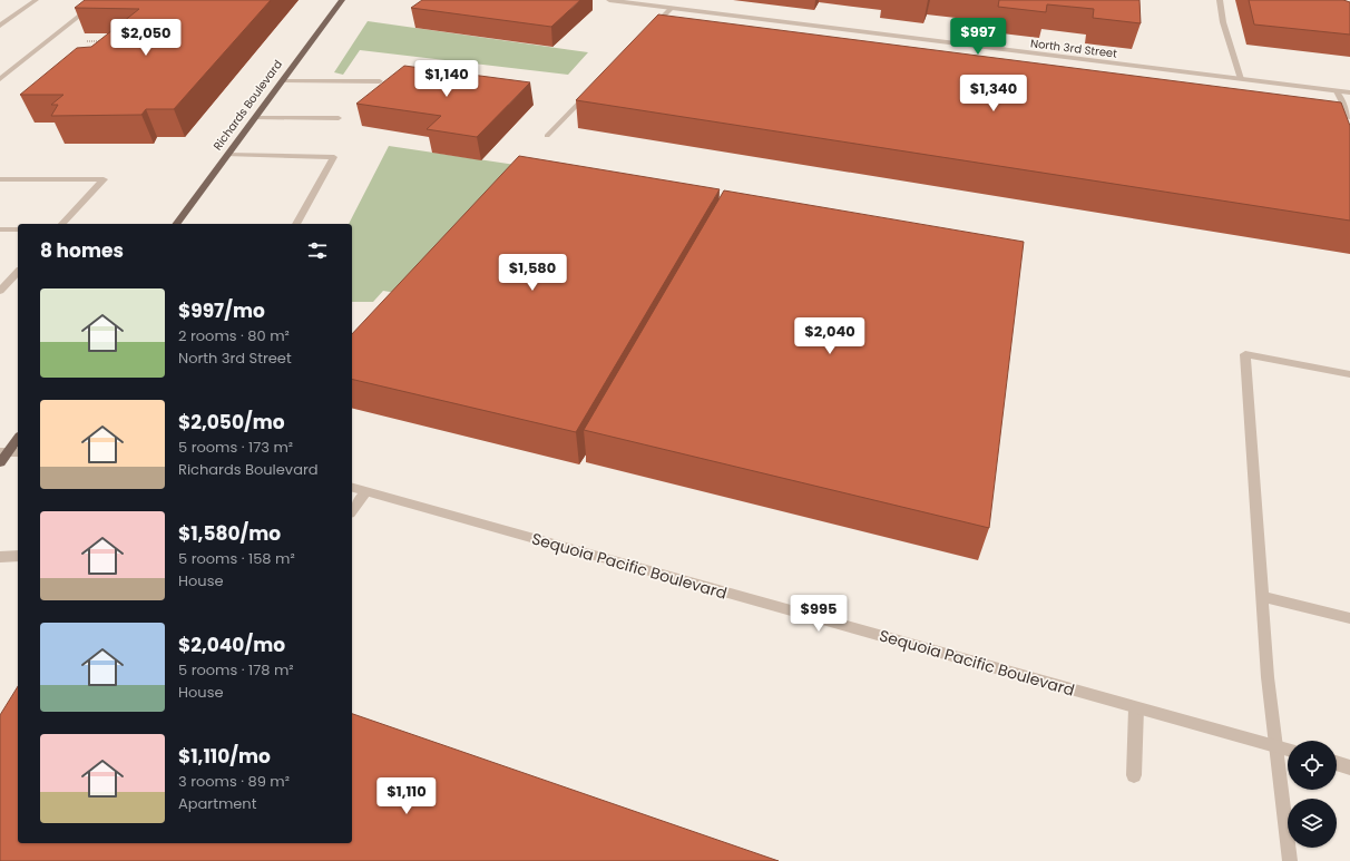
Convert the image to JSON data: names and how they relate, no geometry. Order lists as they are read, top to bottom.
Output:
{
  "streets": {
    "main road": ["Richards Boulevard"],
    "street": ["North 3rd Street", "Sequoia Pacific Boulevard"]
  },
  "page": {
    "price": [
      "$997",
      "$2,050",
      "$1,140",
      "$1,340",
      "$1,580",
      "$2,040",
      "$995",
      "$1,110"
    ],
    "heading": "8 homes",
    "list": [
      {
        "name": "$997/mo",
        "note": "2 rooms · 80 m² · North 3rd Street"
      },
      {
        "name": "$2,050/mo",
        "note": "5 rooms · 173 m² · Richards Boulevard"
      },
      {
        "name": "$1,580/mo",
        "note": "5 rooms · 158 m² · House"
      },
      {
        "name": "$2,040/mo",
        "note": "5 rooms · 178 m² · House"
      },
      {
        "name": "$1,110/mo",
        "note": "3 rooms · 89 m² · Apartment"
      }
    ]
  }
}
